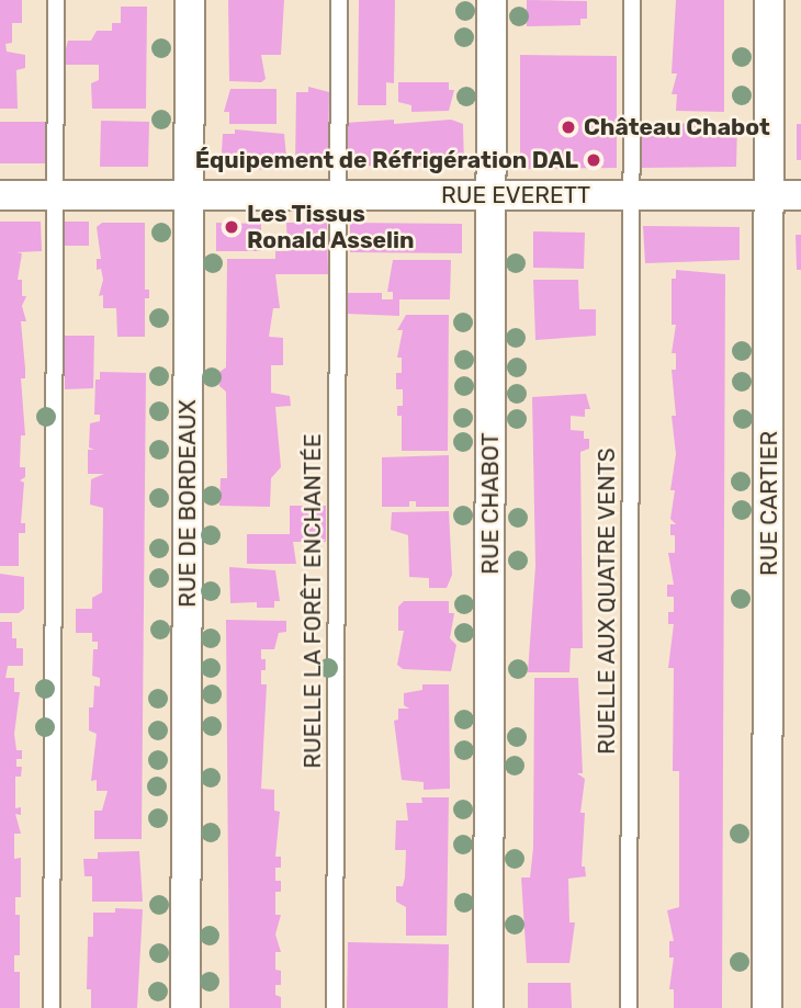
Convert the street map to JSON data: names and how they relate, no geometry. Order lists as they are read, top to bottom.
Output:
{
  "streets": {
    "street": [
      "RUE EVERETT",
      "RUE DE BORDEAUX",
      "RUE CHABOT",
      "RUE CARTIER"
    ],
    "lane": ["RUELLE LA FORÊT ENCHANTÉE", "RUELLE AUX QUATRE VENTS"]
  },
  "crossings": [
    ["RUE EVERETT", "RUE DE BORDEAUX"],
    ["RUE EVERETT", "RUE CHABOT"],
    ["RUE EVERETT", "RUE CARTIER"],
    ["RUE EVERETT", "RUELLE LA FORÊT ENCHANTÉE"],
    ["RUE EVERETT", "RUELLE AUX QUATRE VENTS"]
  ],
  "places": ["Château Chabot", "Équipement de Réfrigération DAL", "Les Tissus Ronald Asselin"]
}
